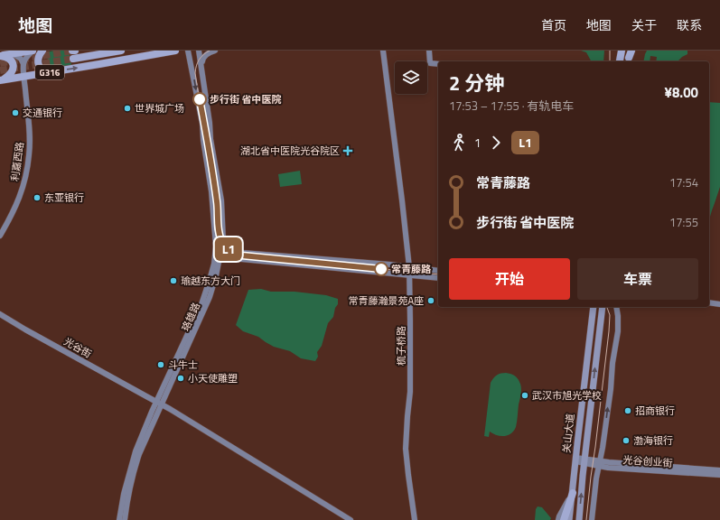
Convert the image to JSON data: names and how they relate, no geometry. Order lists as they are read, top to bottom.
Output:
{
  "streets": {
    "highway": ["G316"],
    "main road": ["关山大道"],
    "street": [
      "利嘉西路",
      "珞雄路",
      "梳子桥路",
      "光谷街",
      "光谷创业街"
    ]
  },
  "crossings": [
    ["G316", "利嘉西路"],
    ["珞雄路", "光谷街"],
    ["关山大道", "光谷创业街"]
  ],
  "places": {
    "other": [
      "步行街 省中医院",
      "世界城广场",
      "交通银行",
      "东亚银行",
      "常青藤路",
      "瑜越东方大门",
      "常青藤瀚景苑A座",
      "斗牛士",
      "小天使雕塑",
      "武汉市旭光学校",
      "招商银行",
      "渤海银行"
    ],
    "health": ["湖北省中医院光谷院区"]
  },
  "lines": ["tram line L1"],
  "page": {
    "header": "地图",
    "nav": [
      "首页",
      "地图",
      "关于",
      "联系"
    ],
    "on_map": "L1",
    "heading": ["2 分钟", "17:53 – 17:55 · 有轨电车", "¥8.00"],
    "legs": ["1", "L1"],
    "list": [
      {
        "name": "常青藤路",
        "value": "17:54"
      },
      {
        "name": "步行街 省中医院",
        "value": "17:55"
      }
    ],
    "buttons": ["开始", "车票"]
  }
}
